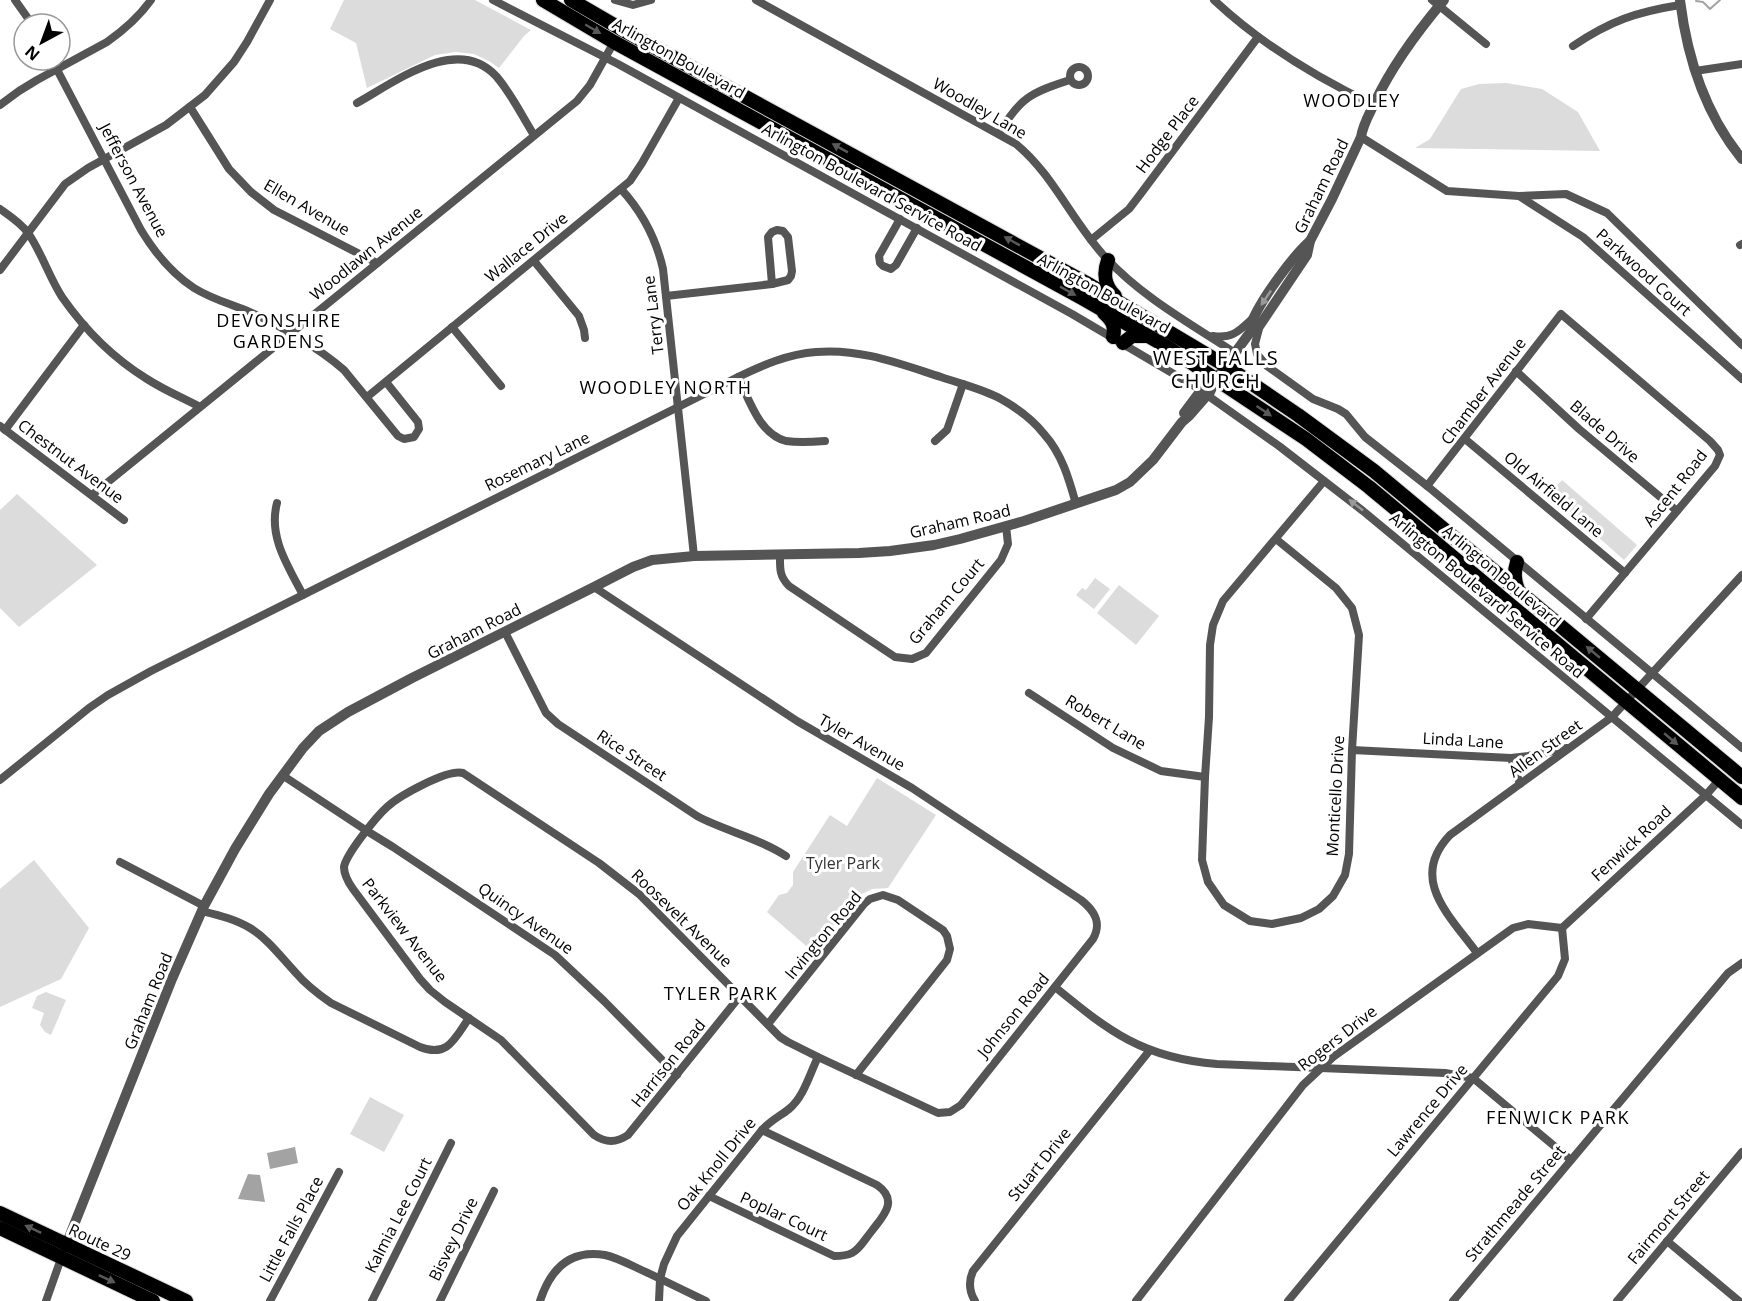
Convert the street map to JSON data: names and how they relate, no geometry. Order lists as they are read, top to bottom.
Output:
{
  "streets": {
    "main road": ["Arlington Boulevard", "Route 29"],
    "street": [
      "Woodley Lane",
      "Hodge Place",
      "Jefferson Avenue",
      "Graham Road",
      "Arlington Boulevard Service Road",
      "Ellen Avenue",
      "Wallace Drive",
      "Woodlawn Avenue",
      "Parkwood Court",
      "Terry Lane",
      "Chamber Avenue",
      "Blade Drive",
      "Chestnut Avenue",
      "Rosemary Lane",
      "Ascent Road",
      "Old Airfield Lane",
      "Graham Court",
      "Robert Lane",
      "Linda Lane",
      "Tyler Avenue",
      "Allen Street",
      "Rice Street",
      "Monticello Drive",
      "Fenwick Road",
      "Quincy Avenue",
      "Roosevelt Avenue",
      "Parkview Avenue",
      "Irvington Road",
      "Johnson Road",
      "Rogers Drive",
      "Harrison Road",
      "Lawrence Drive",
      "Oak Knoll Drive",
      "Stuart Drive",
      "Strathmeade Street",
      "Kalmia Lee Court",
      "Poplar Court",
      "Fairmont Street",
      "Little Falls Place",
      "Bisvey Drive"
    ]
  },
  "crossings": [
    ["Arlington Boulevard", "Graham Road"],
    ["Arlington Boulevard", "Woodlawn Avenue"],
    ["Arlington Boulevard", "Allen Street"],
    ["Arlington Boulevard", "Fenwick Road"],
    ["Woodley Lane", "Hodge Place"],
    ["Woodley Lane", "Graham Road"],
    ["Jefferson Avenue", "Wallace Drive"],
    ["Jefferson Avenue", "Woodlawn Avenue"],
    ["Graham Road", "Arlington Boulevard Service Road"],
    ["Graham Road", "Parkwood Court"],
    ["Graham Road", "Terry Lane"],
    ["Graham Road", "Rosemary Lane"],
    ["Graham Road", "Graham Court"],
    ["Graham Road", "Tyler Avenue"],
    ["Graham Road", "Rice Street"],
    ["Graham Road", "Route 29"],
    ["Arlington Boulevard Service Road", "Wallace Drive"],
    ["Arlington Boulevard Service Road", "Woodlawn Avenue"],
    ["Arlington Boulevard Service Road", "Allen Street"],
    ["Arlington Boulevard Service Road", "Monticello Drive"],
    ["Arlington Boulevard Service Road", "Fenwick Road"],
    ["Ellen Avenue", "Woodlawn Avenue"],
    ["Wallace Drive", "Terry Lane"],
    ["Woodlawn Avenue", "Chestnut Avenue"],
    ["Terry Lane", "Rosemary Lane"],
    ["Chamber Avenue", "Blade Drive"],
    ["Chamber Avenue", "Ascent Road"],
    ["Chamber Avenue", "Old Airfield Lane"],
    ["Blade Drive", "Ascent Road"],
    ["Ascent Road", "Old Airfield Lane"],
    ["Robert Lane", "Monticello Drive"],
    ["Linda Lane", "Allen Street"],
    ["Linda Lane", "Monticello Drive"],
    ["Tyler Avenue", "Johnson Road"],
    ["Allen Street", "Rogers Drive"],
    ["Fenwick Road", "Rogers Drive"],
    ["Fenwick Road", "Lawrence Drive"],
    ["Quincy Avenue", "Roosevelt Avenue"],
    ["Quincy Avenue", "Parkview Avenue"],
    ["Quincy Avenue", "Harrison Road"],
    ["Roosevelt Avenue", "Parkview Avenue"],
    ["Roosevelt Avenue", "Irvington Road"],
    ["Roosevelt Avenue", "Johnson Road"],
    ["Roosevelt Avenue", "Harrison Road"],
    ["Roosevelt Avenue", "Oak Knoll Drive"],
    ["Parkview Avenue", "Harrison Road"],
    ["Rogers Drive", "Lawrence Drive"],
    ["Oak Knoll Drive", "Poplar Court"]
  ],
  "districts": [
    "WOODLEY",
    "DEVONSHIRE GARDENS",
    "WEST FALLS CHURCH",
    "WOODLEY NORTH",
    "TYLER PARK",
    "FENWICK PARK"
  ],
  "parks": ["Tyler Park"],
  "north": "bottom left"
}
